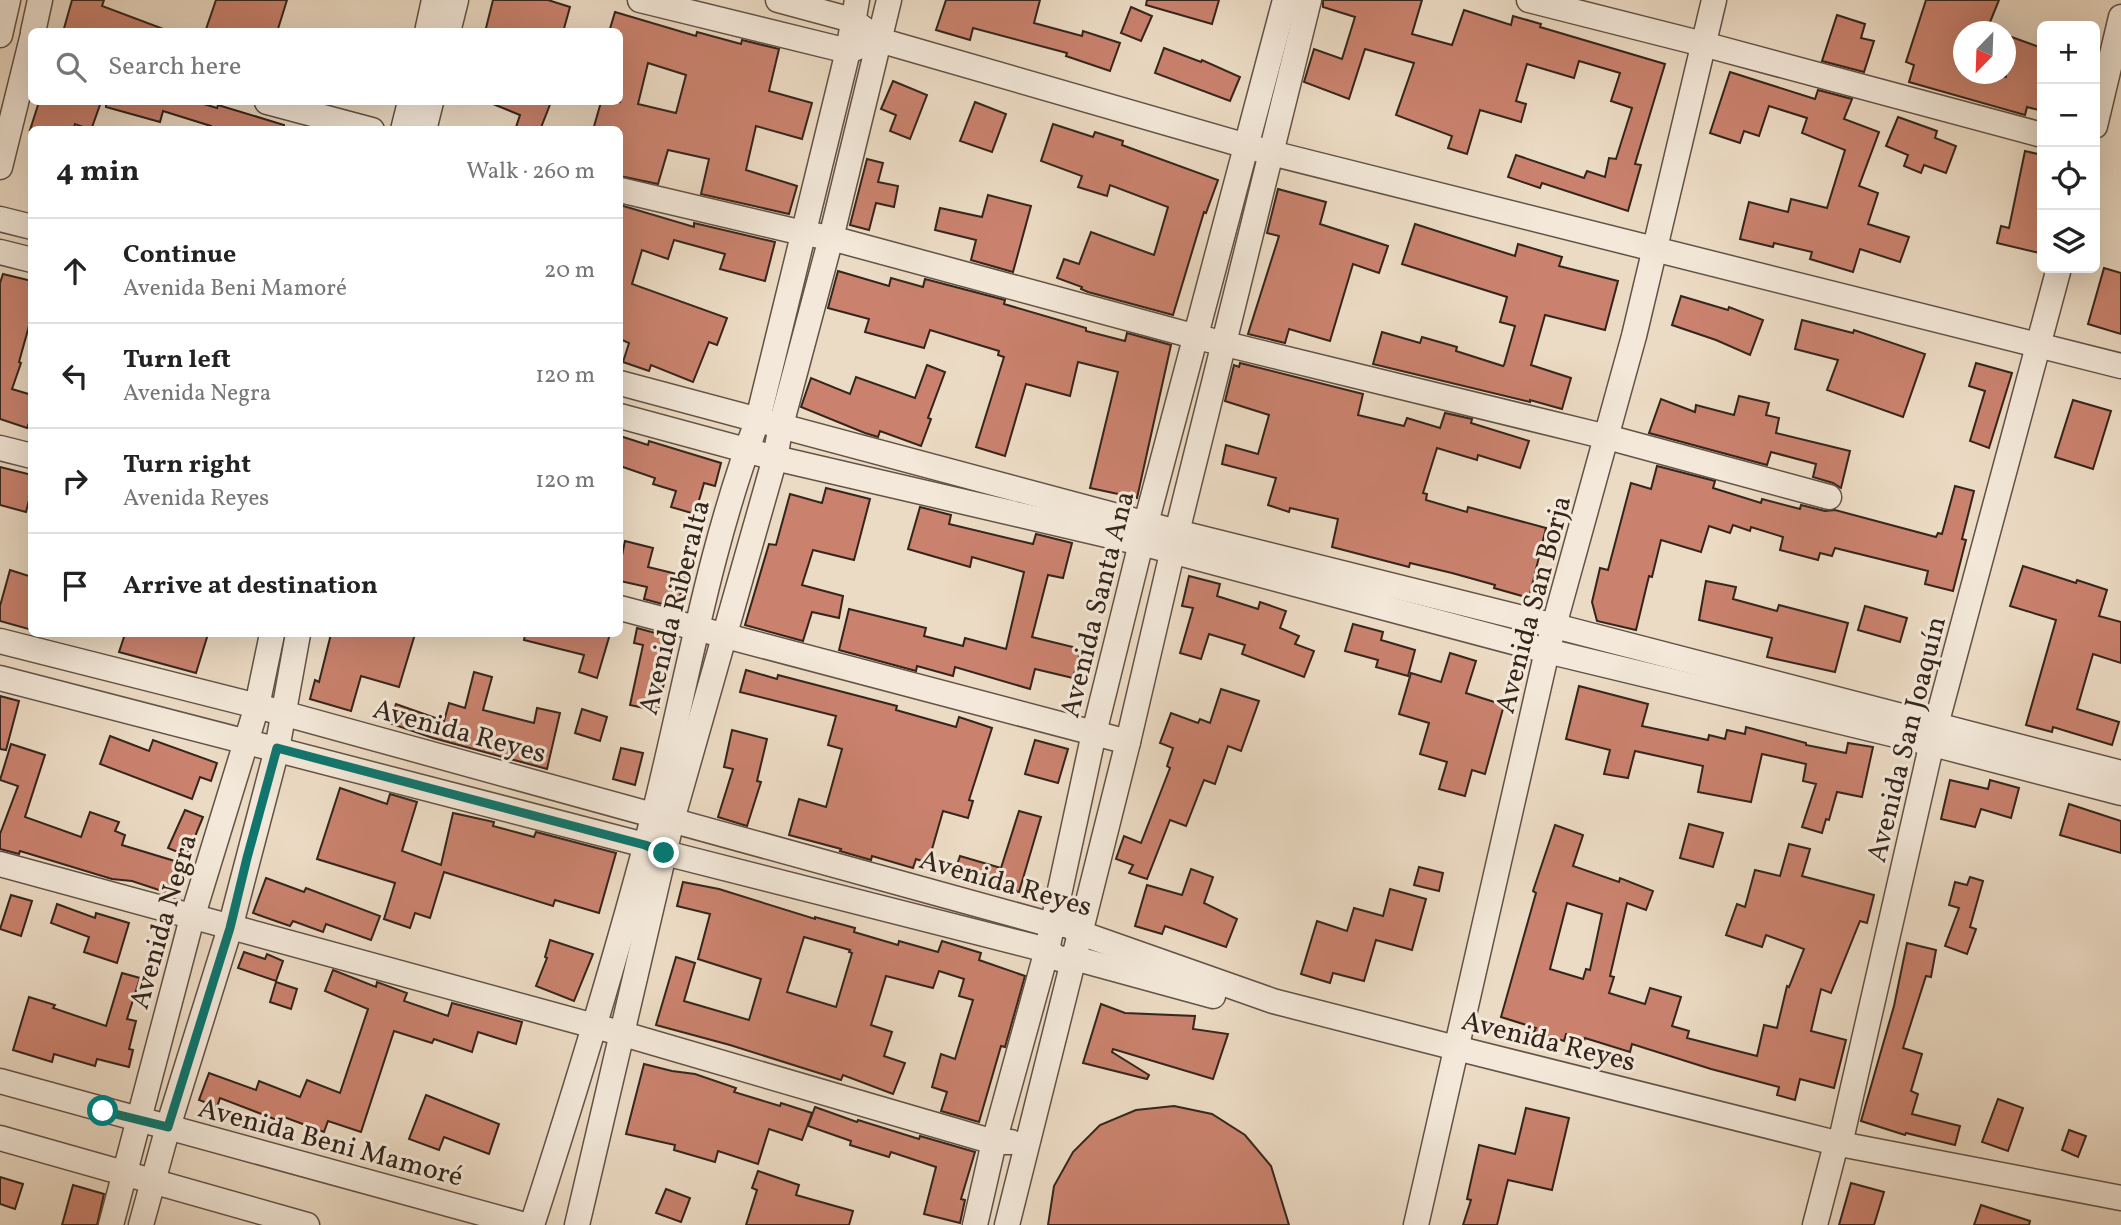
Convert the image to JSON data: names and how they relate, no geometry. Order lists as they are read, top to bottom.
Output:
{
  "streets": {
    "street": [
      "Avenida Santa Ana",
      "Avenida San Borja",
      "Avenida Riberalta",
      "Avenida Reyes",
      "Avenida San Joaquín",
      "Avenida Negra",
      "Avenida Beni Mamoré"
    ]
  },
  "crossings": [
    ["Avenida Santa Ana", "Avenida Reyes"],
    ["Avenida San Borja", "Avenida Reyes"],
    ["Avenida Riberalta", "Avenida Reyes"],
    ["Avenida Reyes", "Avenida San Joaquín"],
    ["Avenida Reyes", "Avenida Negra"],
    ["Avenida Negra", "Avenida Beni Mamoré"]
  ],
  "north": "bottom left",
  "page": {
    "map_buttons": ["+", "−"],
    "search": "Search here",
    "heading": ["4 min", "Walk · 260 m"],
    "list": [
      ["Continue", "Avenida Beni Mamoré", "20 m"],
      ["Turn left", "Avenida Negra", "120 m"],
      ["Turn right", "Avenida Reyes", "120 m"],
      "Arrive at destination"
    ]
  }
}
